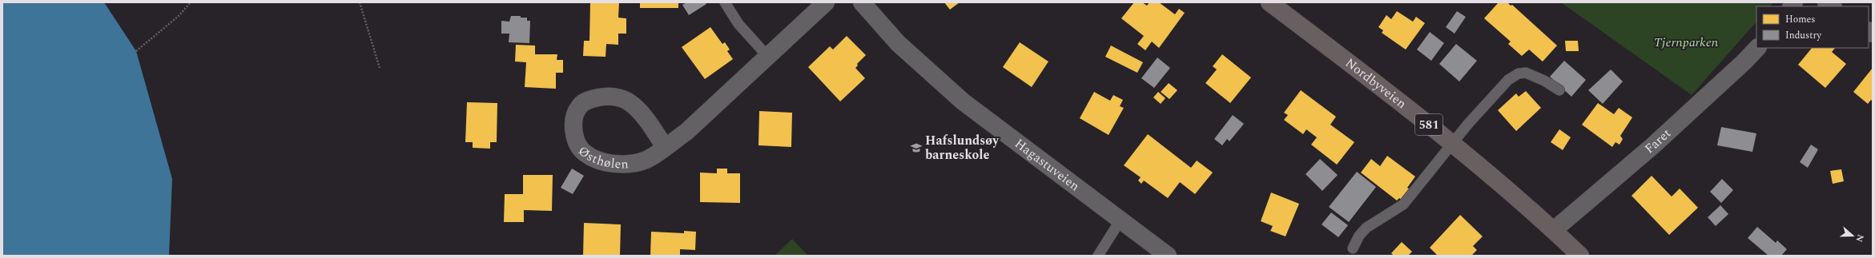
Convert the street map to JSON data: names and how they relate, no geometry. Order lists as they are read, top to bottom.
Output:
{
  "streets": {
    "main road": ["Nordbyveien", "581"],
    "street": ["Faret", "Østhølen", "Hagastuveien"]
  },
  "crossings": [
    ["Nordbyveien", "Faret"]
  ],
  "parks": ["Tjernparken"],
  "places": {
    "school or university": ["Hafslundsøy barneskole"]
  },
  "legend": ["Homes", "Industry"],
  "north": "right"
}
